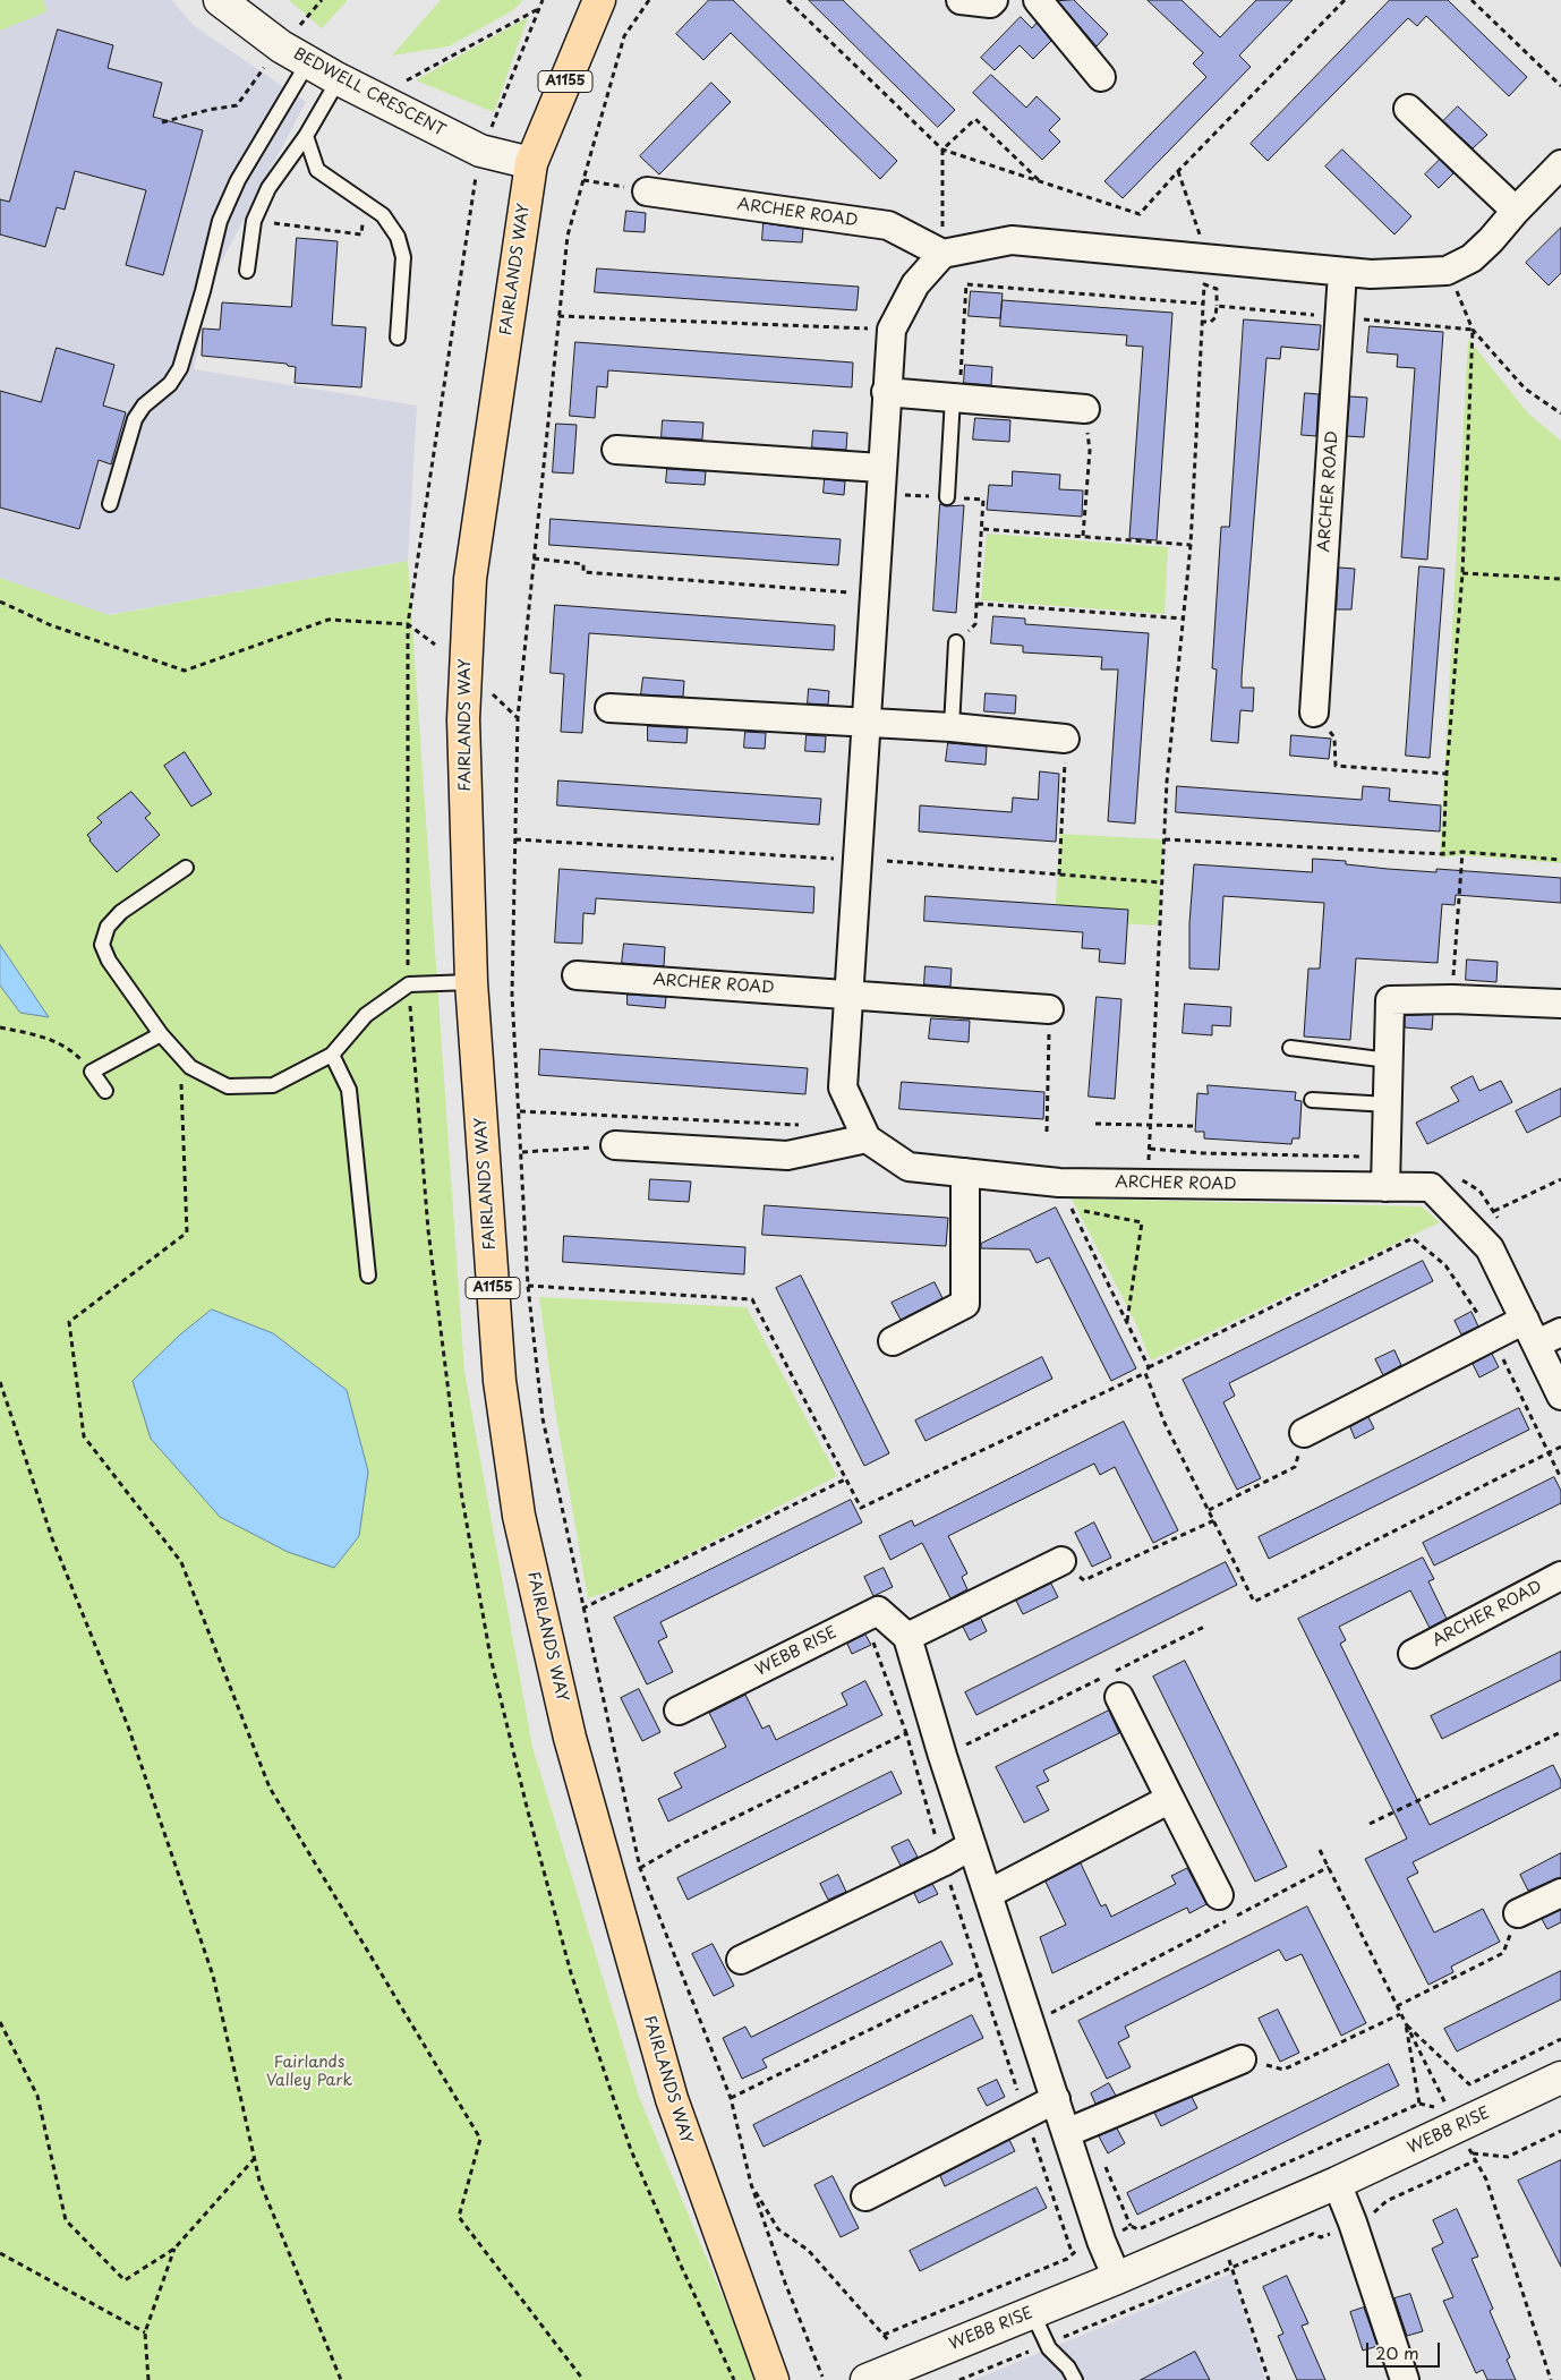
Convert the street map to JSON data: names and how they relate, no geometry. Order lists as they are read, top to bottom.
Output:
{
  "streets": {
    "main road": ["A1155", "FAIRLANDS WAY"],
    "street": ["BEDWELL CRESCENT", "ARCHER ROAD", "WEBB RISE"]
  },
  "crossings": [
    ["BEDWELL CRESCENT", "FAIRLANDS WAY"]
  ],
  "parks": ["Fairlands Valley Park"],
  "scale_bar": "20 m"
}
